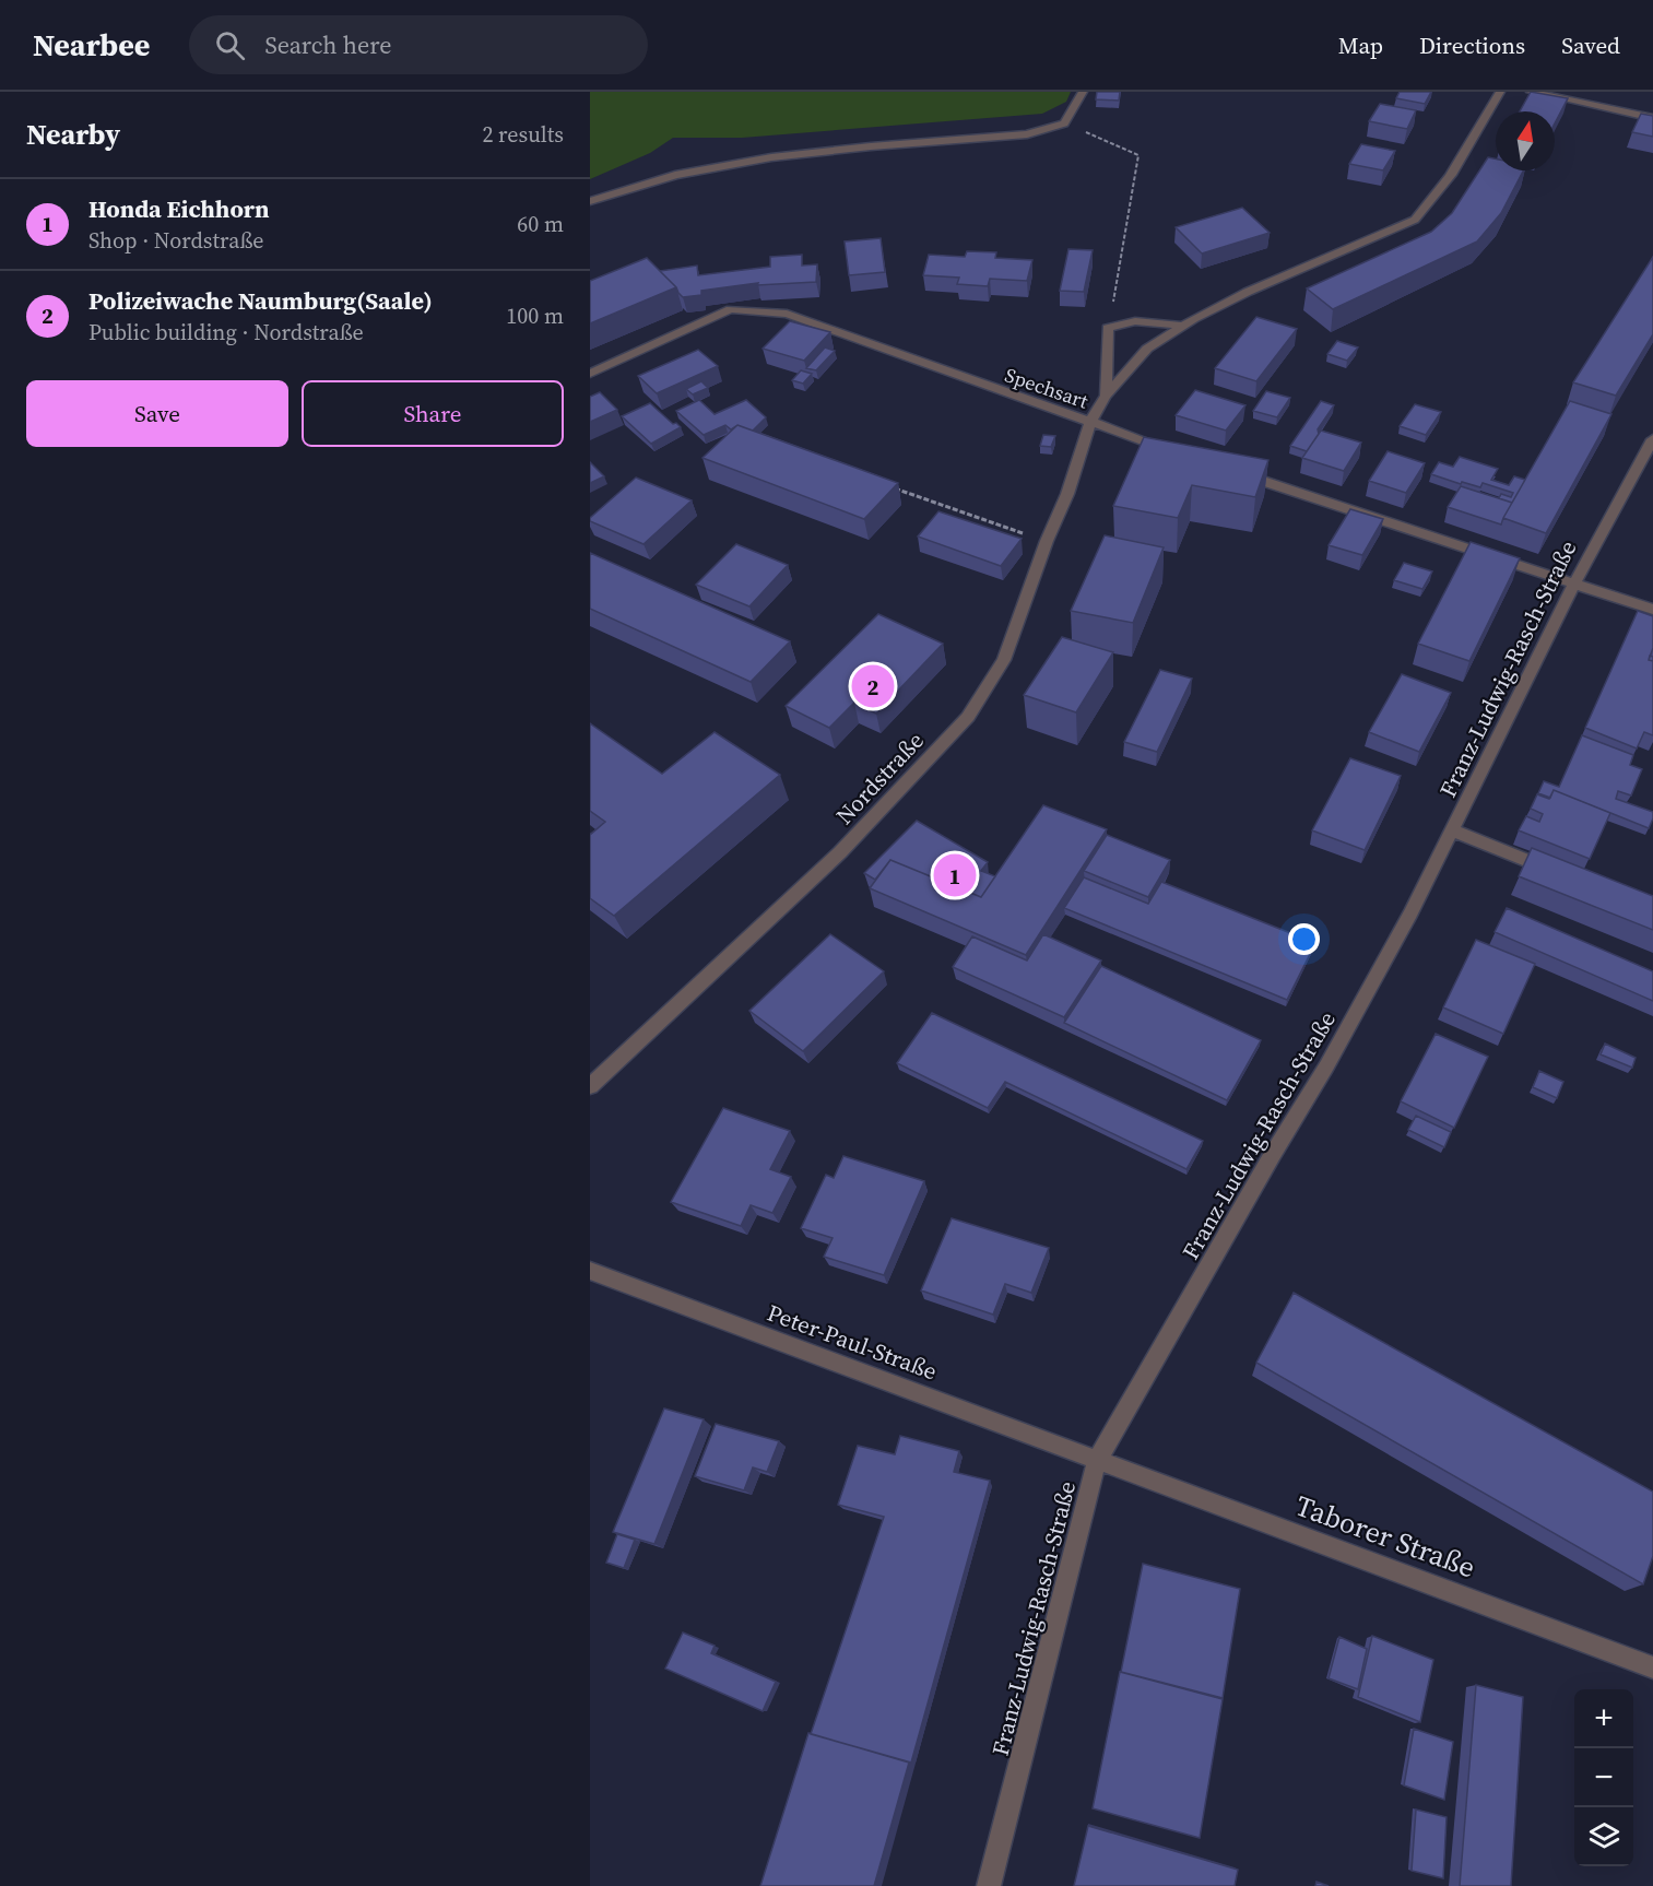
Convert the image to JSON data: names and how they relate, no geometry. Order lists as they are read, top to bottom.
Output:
{
  "streets": {
    "street": [
      "Spechsart",
      "Franz-Ludwig-Rasch-Straße",
      "Nordstraße",
      "Peter-Paul-Straße",
      "Taborer Straße"
    ]
  },
  "crossings": [
    ["Spechsart", "Nordstraße"],
    ["Franz-Ludwig-Rasch-Straße", "Peter-Paul-Straße"],
    ["Franz-Ludwig-Rasch-Straße", "Taborer Straße"],
    ["Peter-Paul-Straße", "Taborer Straße"]
  ],
  "north": "top",
  "page": {
    "header": "Nearbee",
    "search": "Search here",
    "nav": ["Map", "Directions", "Saved"],
    "heading": ["Nearby", "2 results"],
    "list": [
      {
        "mark": "1",
        "name": "Honda Eichhorn",
        "note": "Shop · Nordstraße",
        "value": "60 m"
      },
      {
        "mark": "2",
        "name": "Polizeiwache Naumburg(Saale)",
        "note": "Public building · Nordstraße",
        "value": "100 m"
      }
    ],
    "buttons": ["Save", "Share"],
    "pins": ["2", "1"],
    "map_buttons": ["+", "−"]
  }
}
